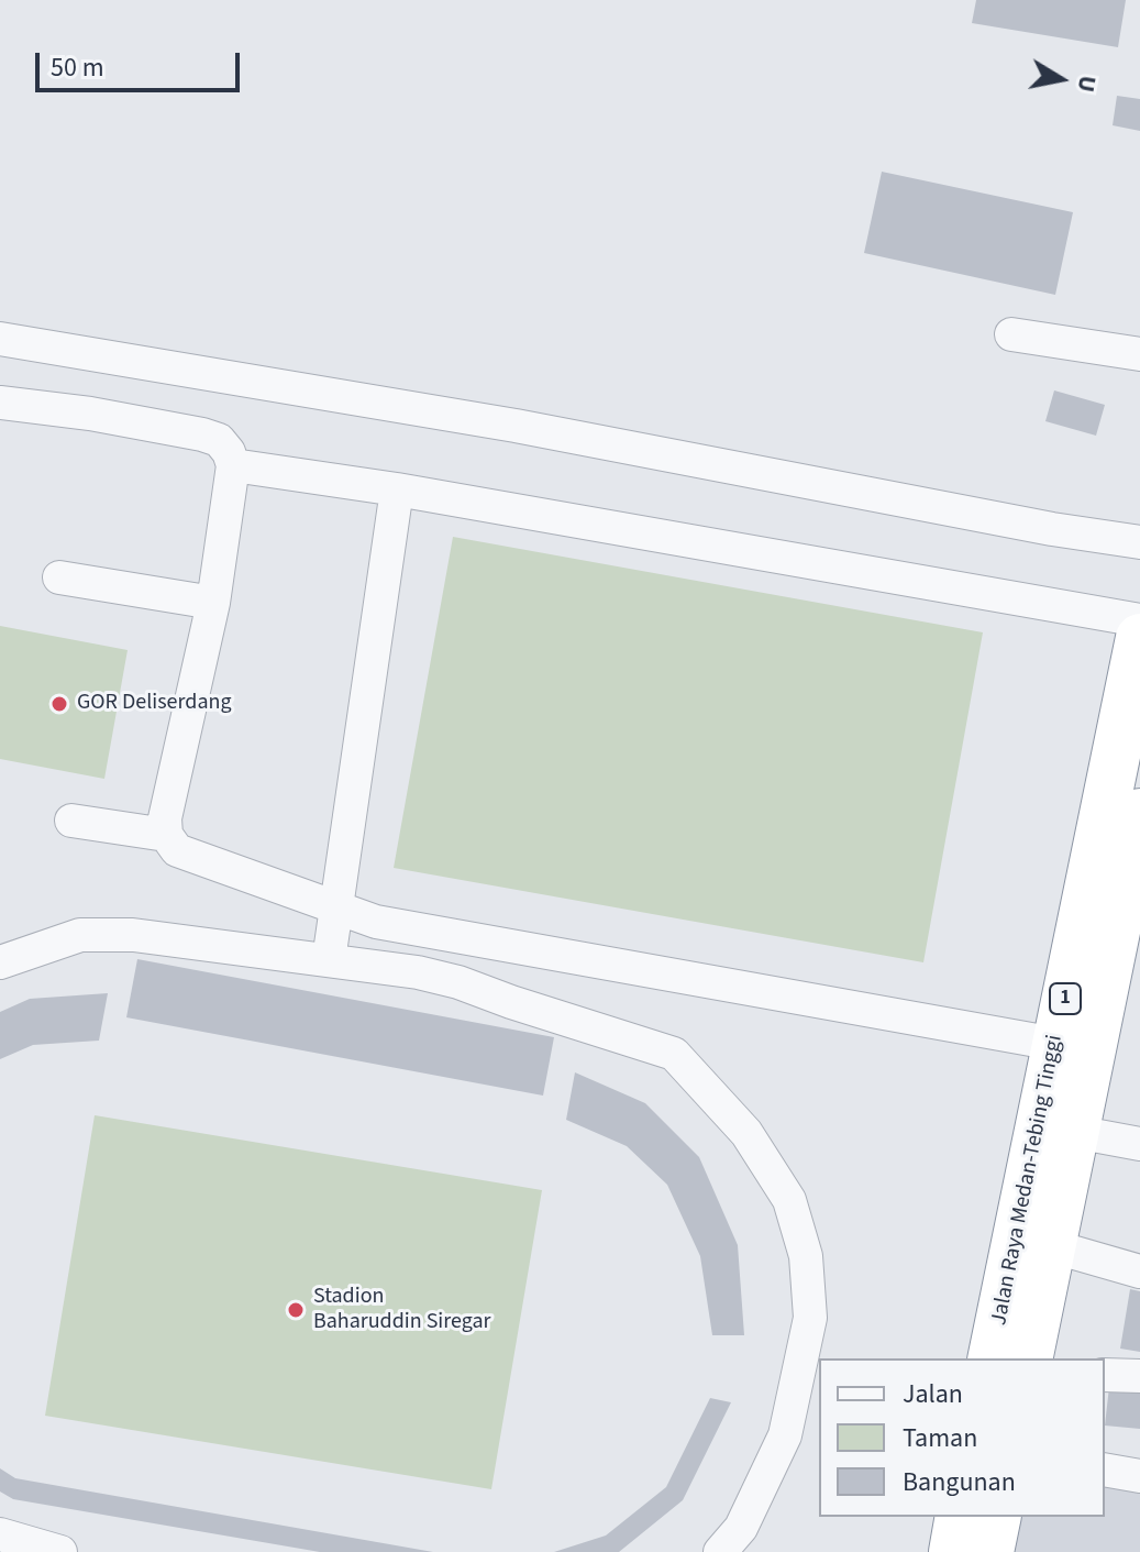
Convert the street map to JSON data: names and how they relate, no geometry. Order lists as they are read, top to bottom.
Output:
{
  "streets": {
    "highway": ["1", "Jalan Raya Medan-Tebing Tinggi"]
  },
  "places": ["GOR Deliserdang", "Stadion Baharuddin Siregar"],
  "legend": ["Jalan", "Taman", "Bangunan"],
  "scale_bar": "50 m",
  "north": "right"
}
